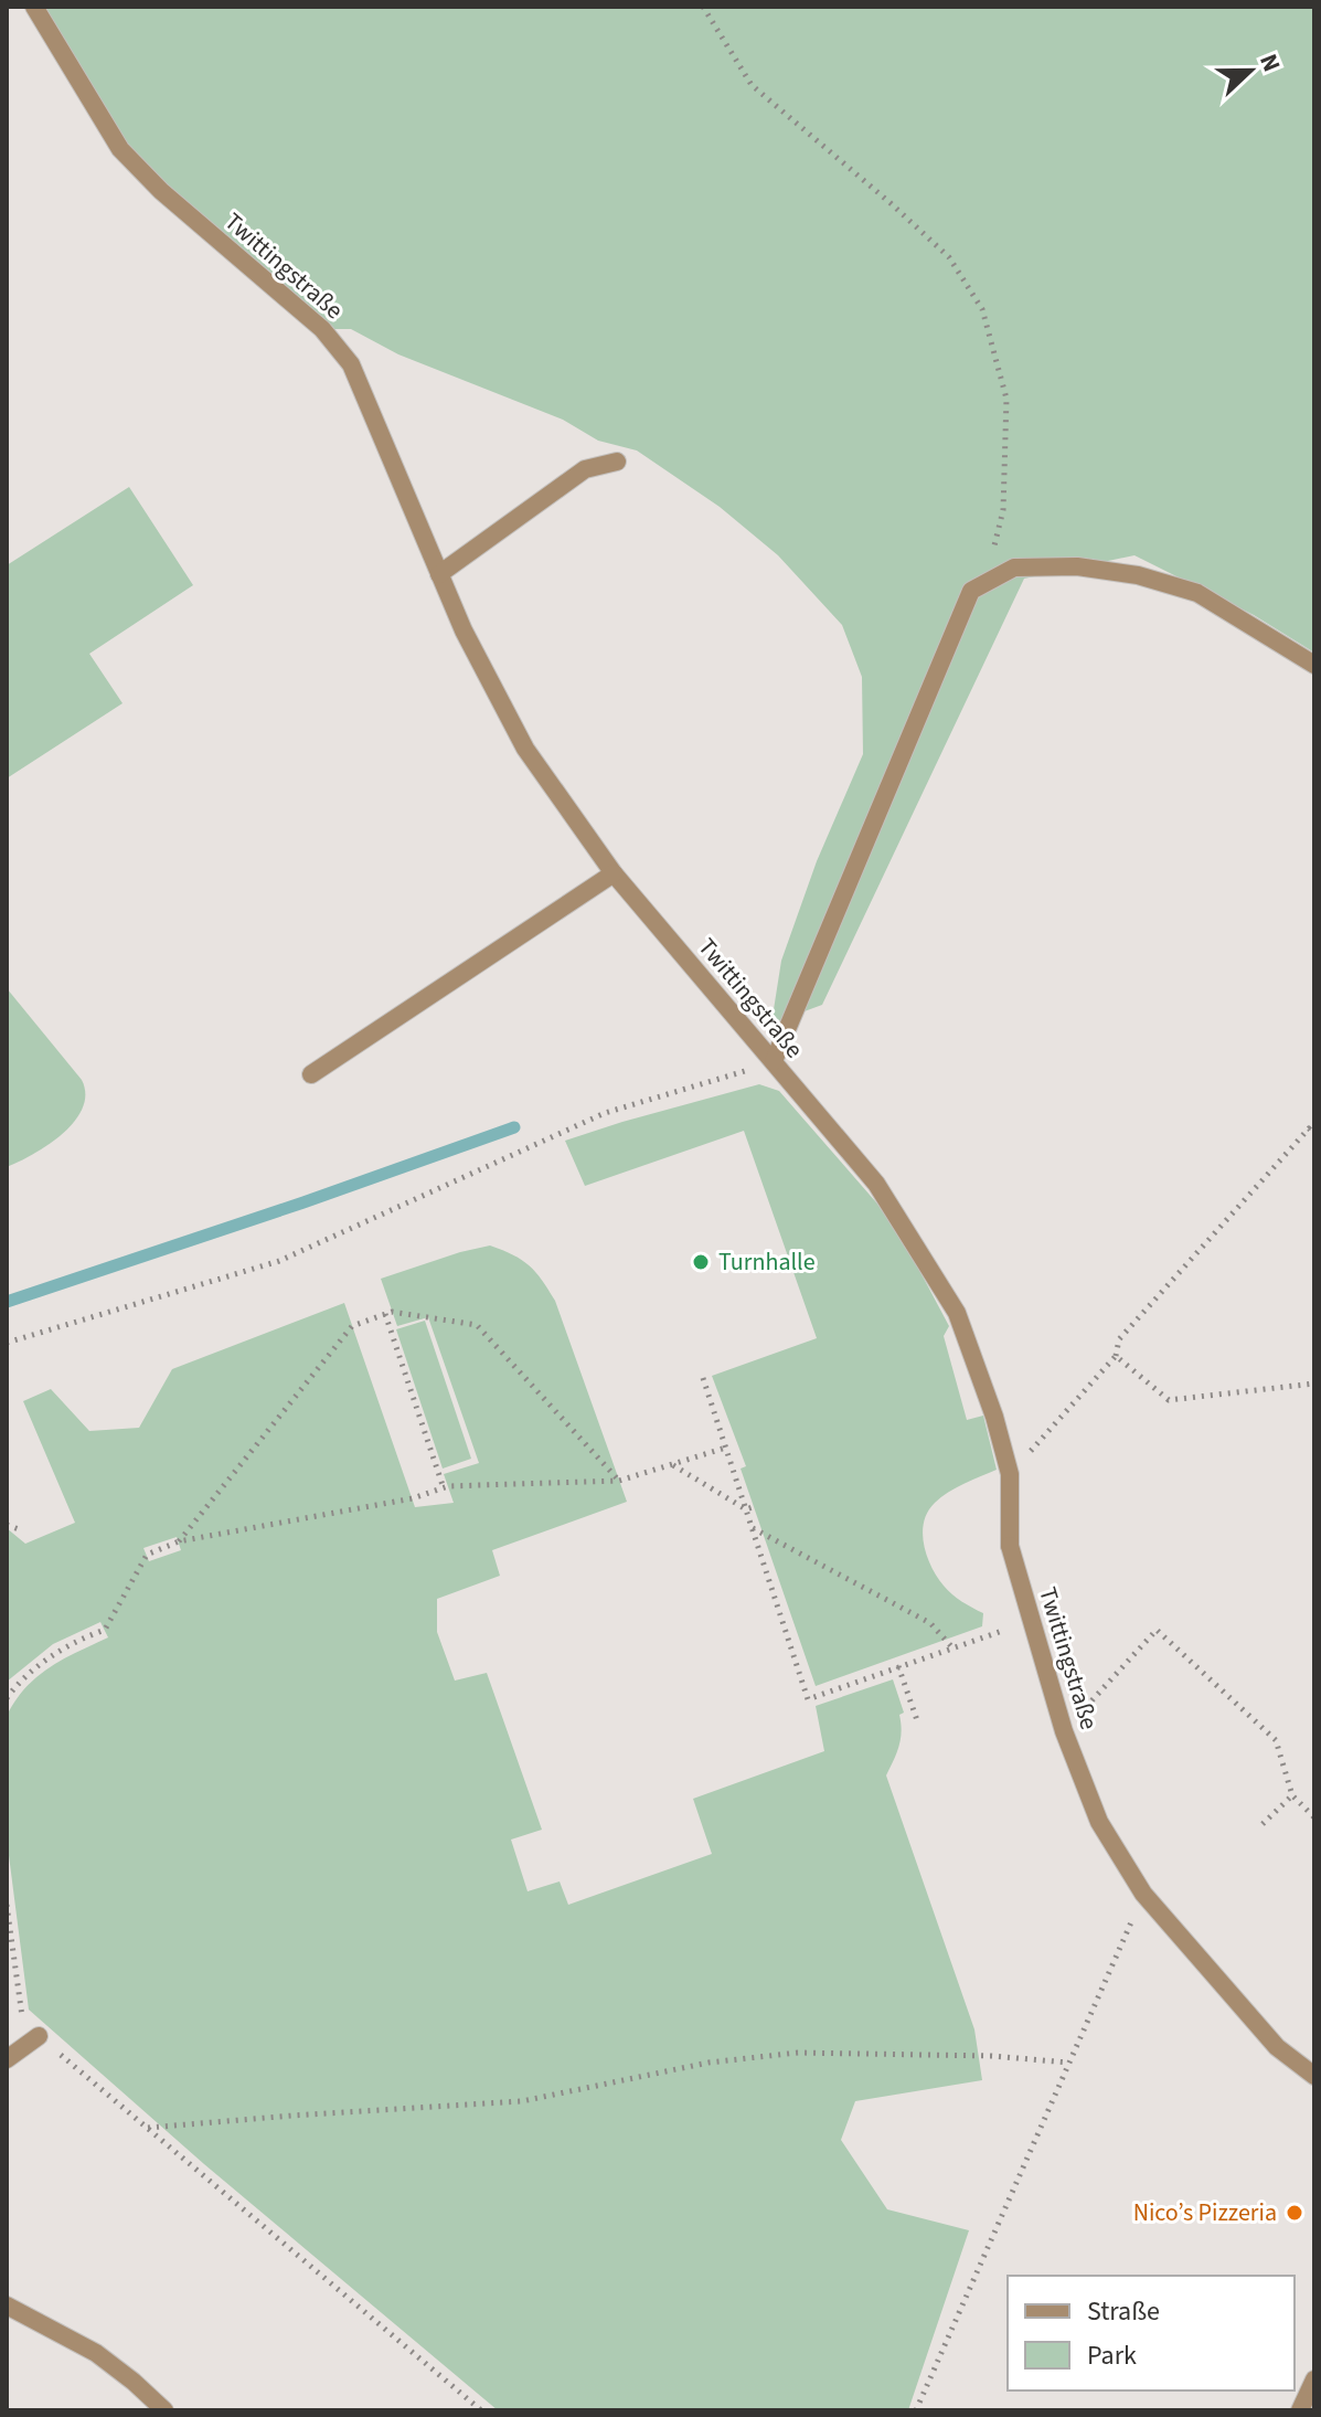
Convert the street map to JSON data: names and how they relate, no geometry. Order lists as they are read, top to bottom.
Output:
{
  "streets": {
    "street": ["Twittingstraße"]
  },
  "places": ["Turnhalle", "Nico’s Pizzeria"],
  "legend": ["Straße", "Park"],
  "north": "right"
}
